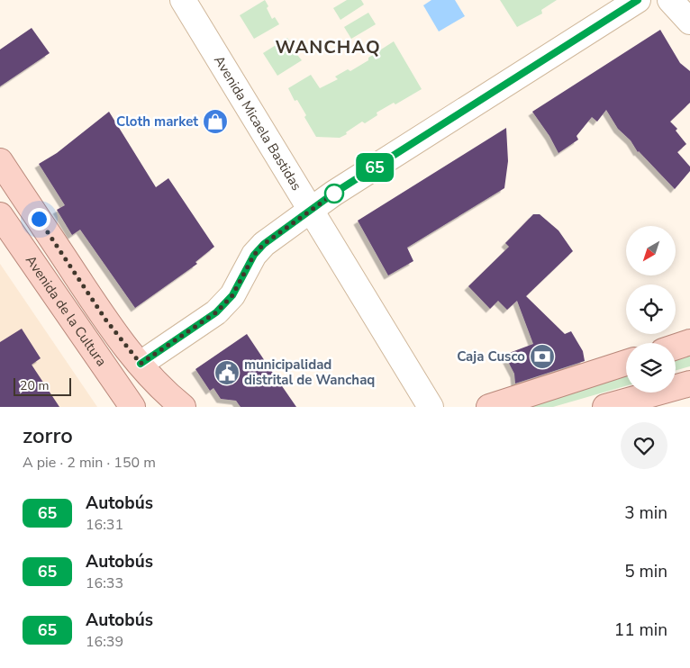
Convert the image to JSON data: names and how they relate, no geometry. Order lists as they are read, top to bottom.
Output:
{
  "streets": {
    "main road": ["Avenida de la Cultura"],
    "street": ["Avenida Micaela Bastidas"]
  },
  "districts": ["WANCHAQ"],
  "places": {
    "shop": ["Cloth market"],
    "bank": ["Caja Cusco"],
    "public building": ["municipalidad distrital de Wanchaq"]
  },
  "lines": ["bus line 65"],
  "scale_bar": "20 m",
  "north": "bottom left",
  "page": {
    "on_map": "65",
    "scale": "20 m",
    "heading": ["zorro", "A pie · 2 min · 150 m"],
    "list": [
      {
        "mark": "65",
        "name": "Autobús",
        "note": "16:31",
        "value": "3 min"
      },
      {
        "mark": "65",
        "name": "Autobús",
        "note": "16:33",
        "value": "5 min"
      },
      {
        "mark": "65",
        "name": "Autobús",
        "note": "16:39",
        "value": "11 min"
      }
    ]
  }
}
